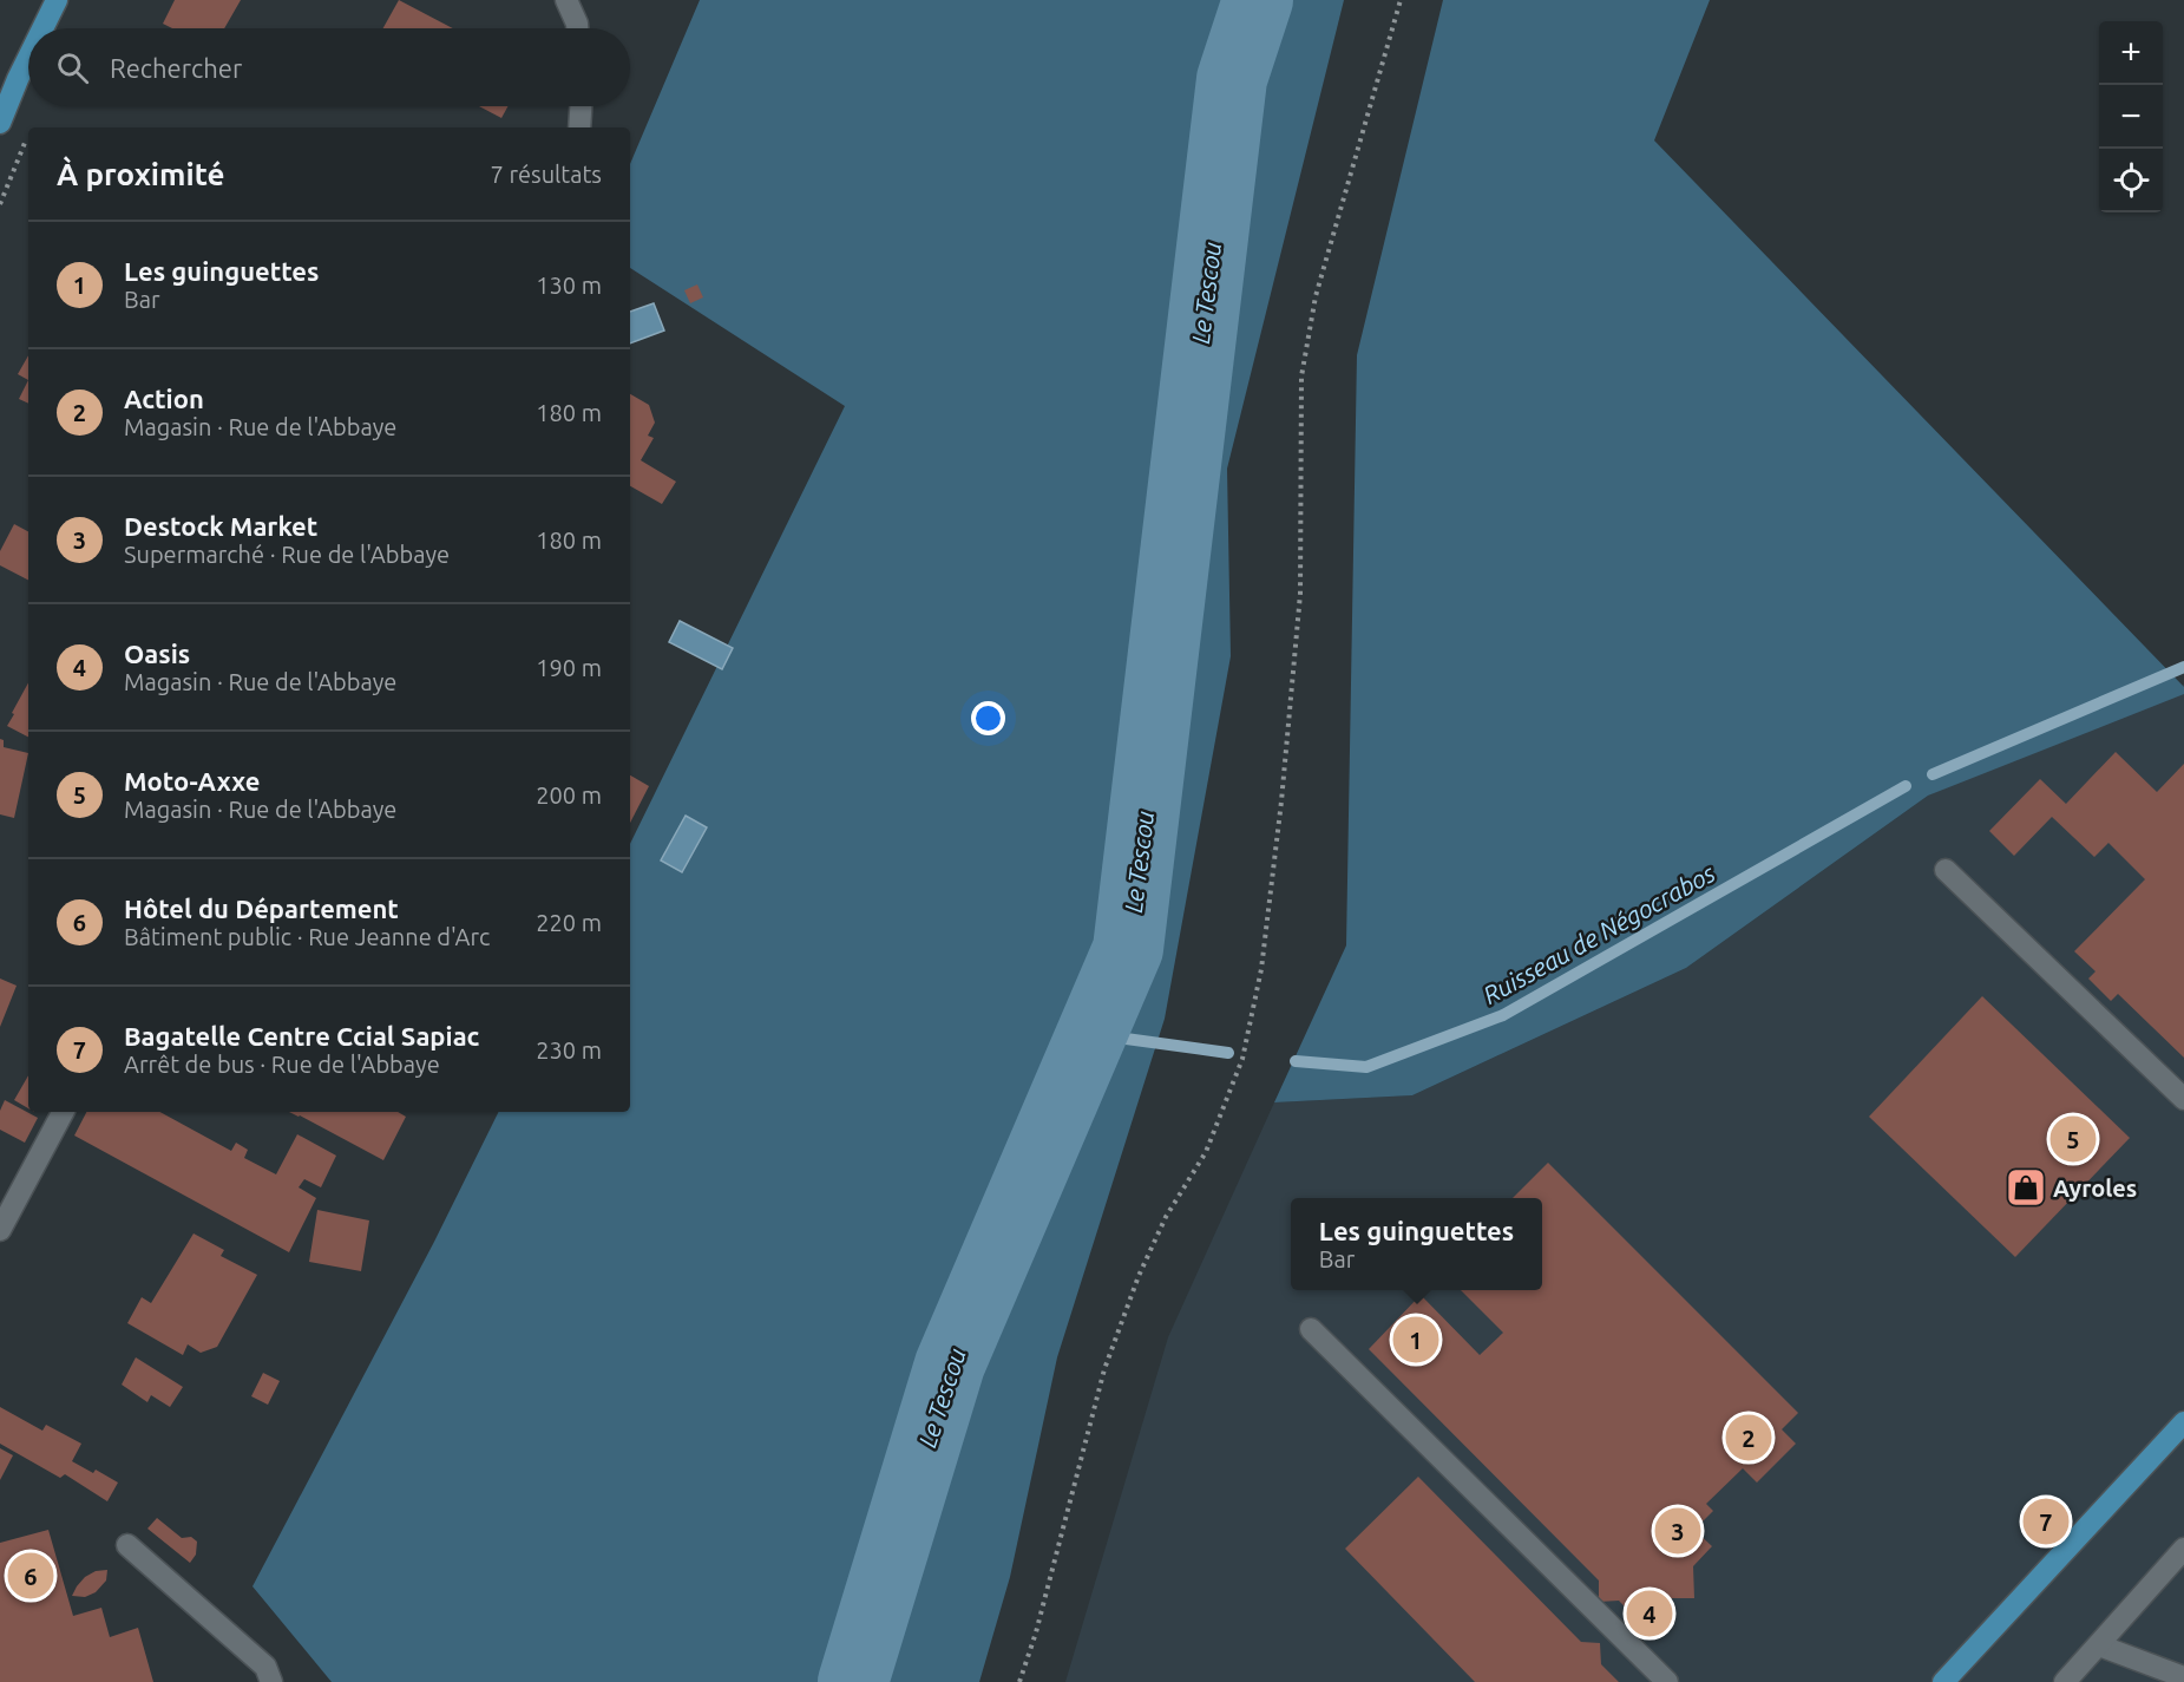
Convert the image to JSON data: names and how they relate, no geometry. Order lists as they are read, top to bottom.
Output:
{
  "water": ["Le Tescou", "Ruisseau de Négocrabos"],
  "places": {
    "shop": ["Ayroles"]
  },
  "page": {
    "map_buttons": ["+", "−"],
    "search": "Rechercher",
    "heading": ["À proximité", "7 résultats"],
    "list": [
      {
        "mark": "1",
        "name": "Les guinguettes",
        "note": "Bar",
        "value": "130 m"
      },
      {
        "mark": "2",
        "name": "Action",
        "note": "Magasin · Rue de l'Abbaye",
        "value": "180 m"
      },
      {
        "mark": "3",
        "name": "Destock Market",
        "note": "Supermarché · Rue de l'Abbaye",
        "value": "180 m"
      },
      {
        "mark": "4",
        "name": "Oasis",
        "note": "Magasin · Rue de l'Abbaye",
        "value": "190 m"
      },
      {
        "mark": "5",
        "name": "Moto-Axxe",
        "note": "Magasin · Rue de l'Abbaye",
        "value": "200 m"
      },
      {
        "mark": "6",
        "name": "Hôtel du Département",
        "note": "Bâtiment public · Rue Jeanne d'Arc",
        "value": "220 m"
      },
      {
        "mark": "7",
        "name": "Bagatelle Centre Ccial Sapiac",
        "note": "Arrêt de bus · Rue de l'Abbaye",
        "value": "230 m"
      }
    ],
    "pins": [
      "5",
      "1",
      "2",
      "7",
      "3",
      "6",
      "4"
    ],
    "popup": ["Les guinguettes", "Bar"]
  }
}
